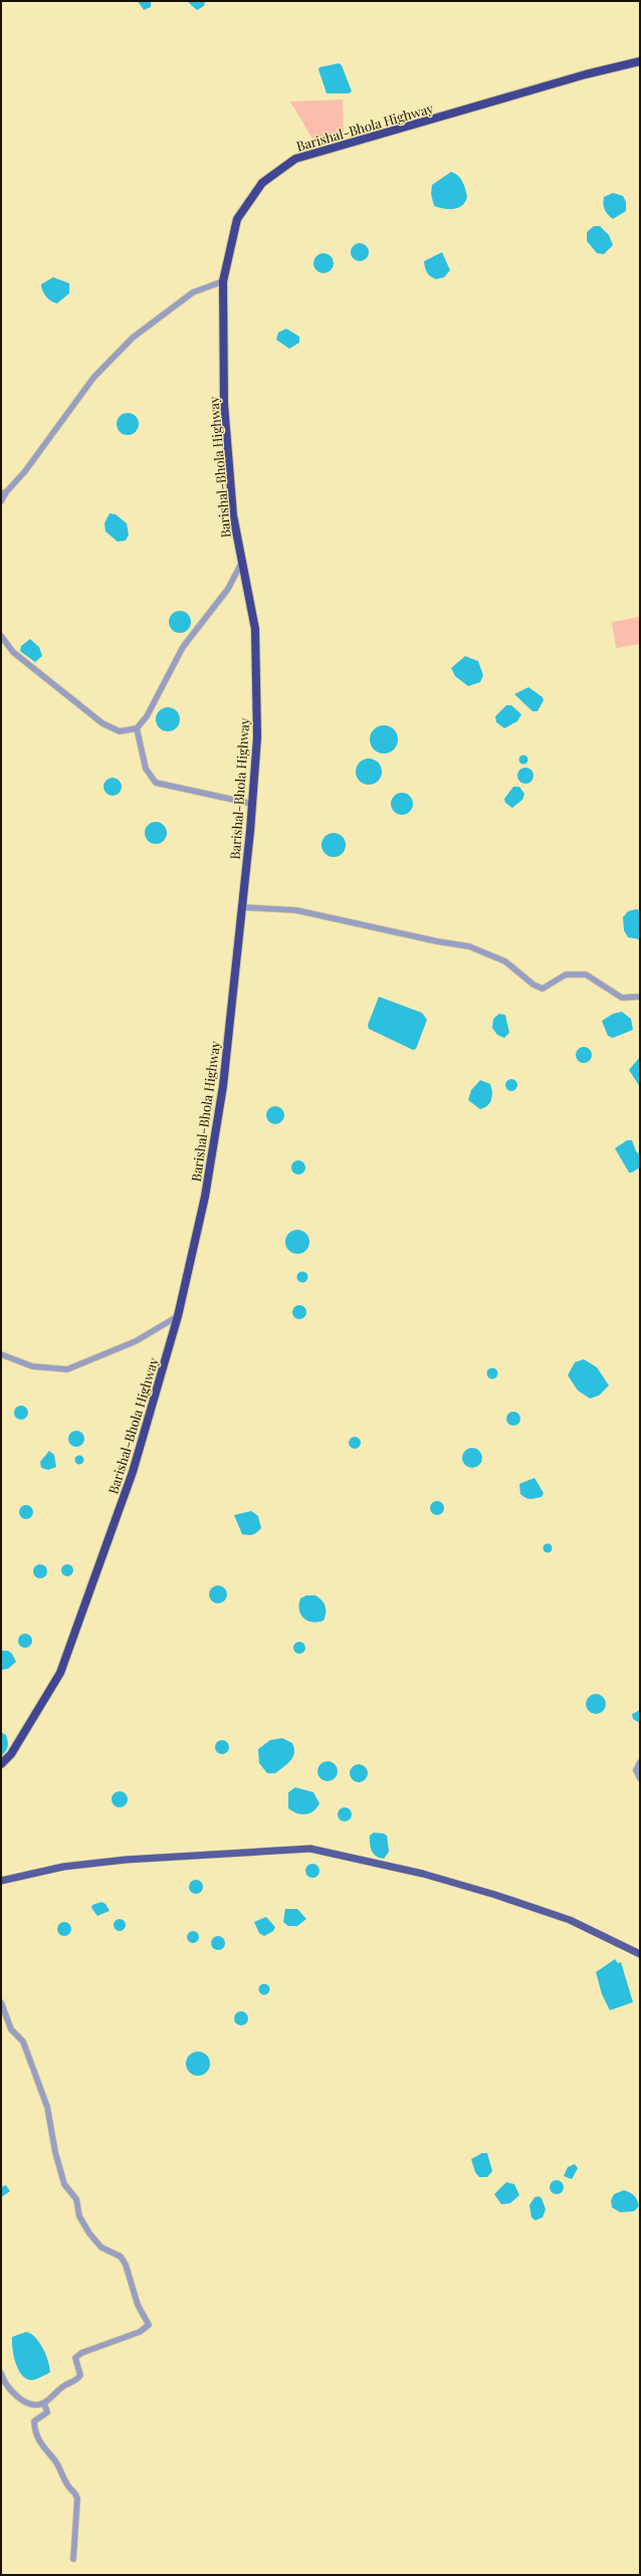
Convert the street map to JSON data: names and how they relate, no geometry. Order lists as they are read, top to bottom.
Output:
{
  "streets": {
    "highway": ["Barishal-Bhola Highway"]
  }
}
